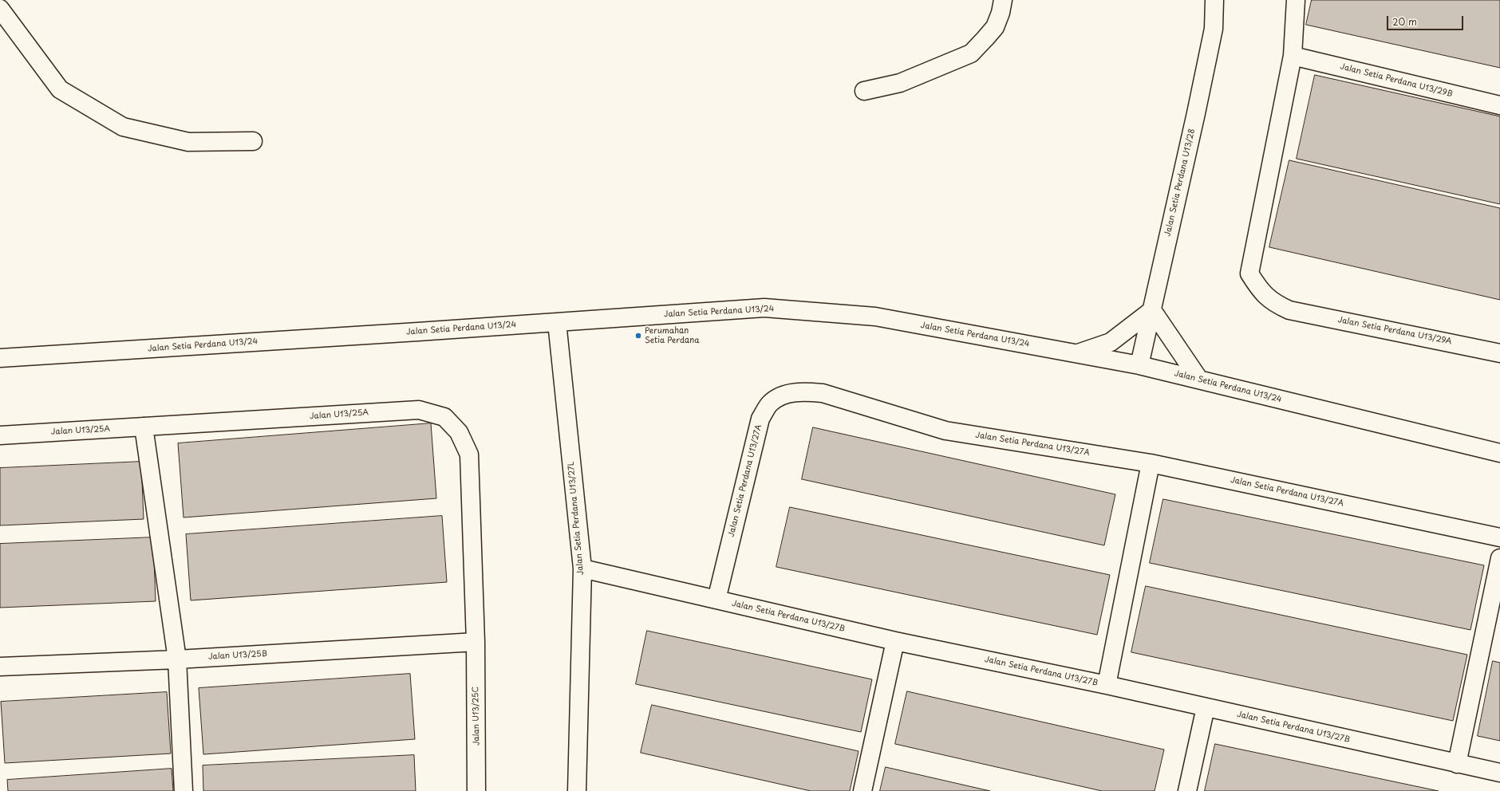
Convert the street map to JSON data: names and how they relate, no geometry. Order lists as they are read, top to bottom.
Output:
{
  "streets": {
    "street": [
      "Jalan Setia Perdana U13/29B",
      "Jalan Setia Perdana U13/28",
      "Jalan Setia Perdana U13/24",
      "Jalan Setia Perdana U13/29A",
      "Jalan U13/25A",
      "Jalan Setia Perdana U13/27A",
      "Jalan Setia Perdana U13/27L",
      "Jalan Setia Perdana U13/27B",
      "Jalan U13/25B",
      "Jalan U13/25C"
    ]
  },
  "crossings": [
    ["Jalan Setia Perdana U13/29B", "Jalan Setia Perdana U13/29A"],
    ["Jalan Setia Perdana U13/28", "Jalan Setia Perdana U13/24"],
    ["Jalan Setia Perdana U13/24", "Jalan Setia Perdana U13/27L"],
    ["Jalan U13/25A", "Jalan U13/25B"],
    ["Jalan U13/25A", "Jalan U13/25C"],
    ["Jalan Setia Perdana U13/27A", "Jalan Setia Perdana U13/27B"],
    ["Jalan Setia Perdana U13/27L", "Jalan Setia Perdana U13/27B"],
    ["Jalan U13/25B", "Jalan U13/25C"]
  ],
  "places": ["Perumahan Setia Perdana"],
  "scale_bar": "20 m"
}
